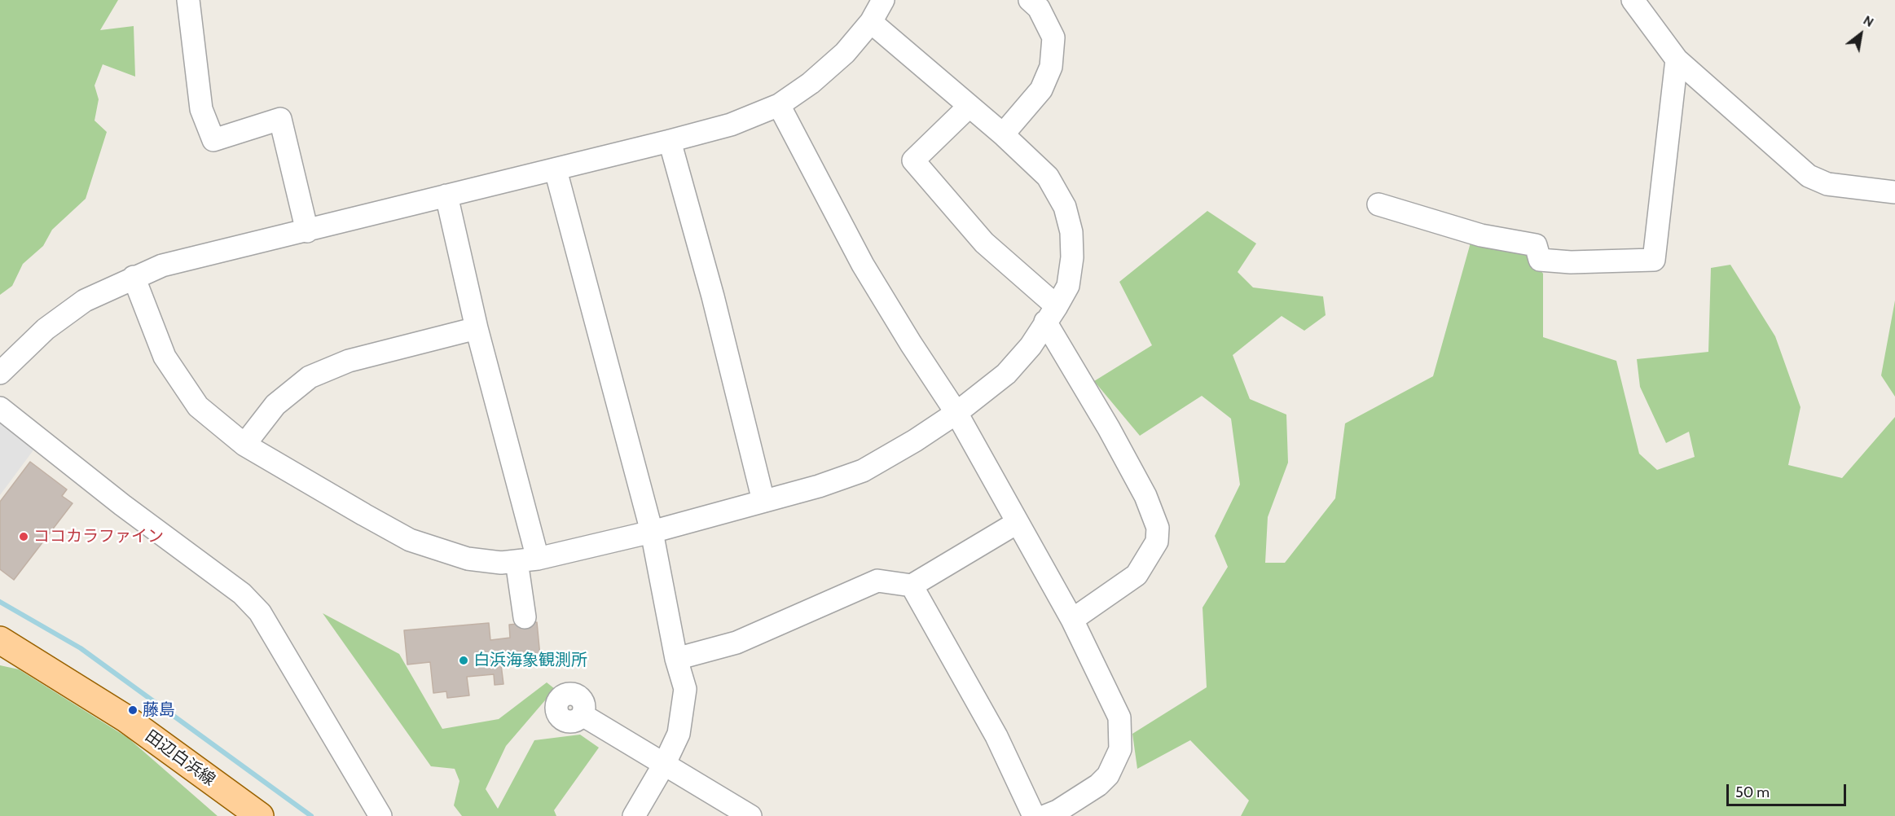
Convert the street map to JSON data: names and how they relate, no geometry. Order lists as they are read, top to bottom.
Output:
{
  "streets": {
    "main road": ["田辺白浜線"]
  },
  "places": ["ココカラファイン", "白浜海象観測所", "藤島"],
  "scale_bar": "50 m",
  "north": "top right"
}
